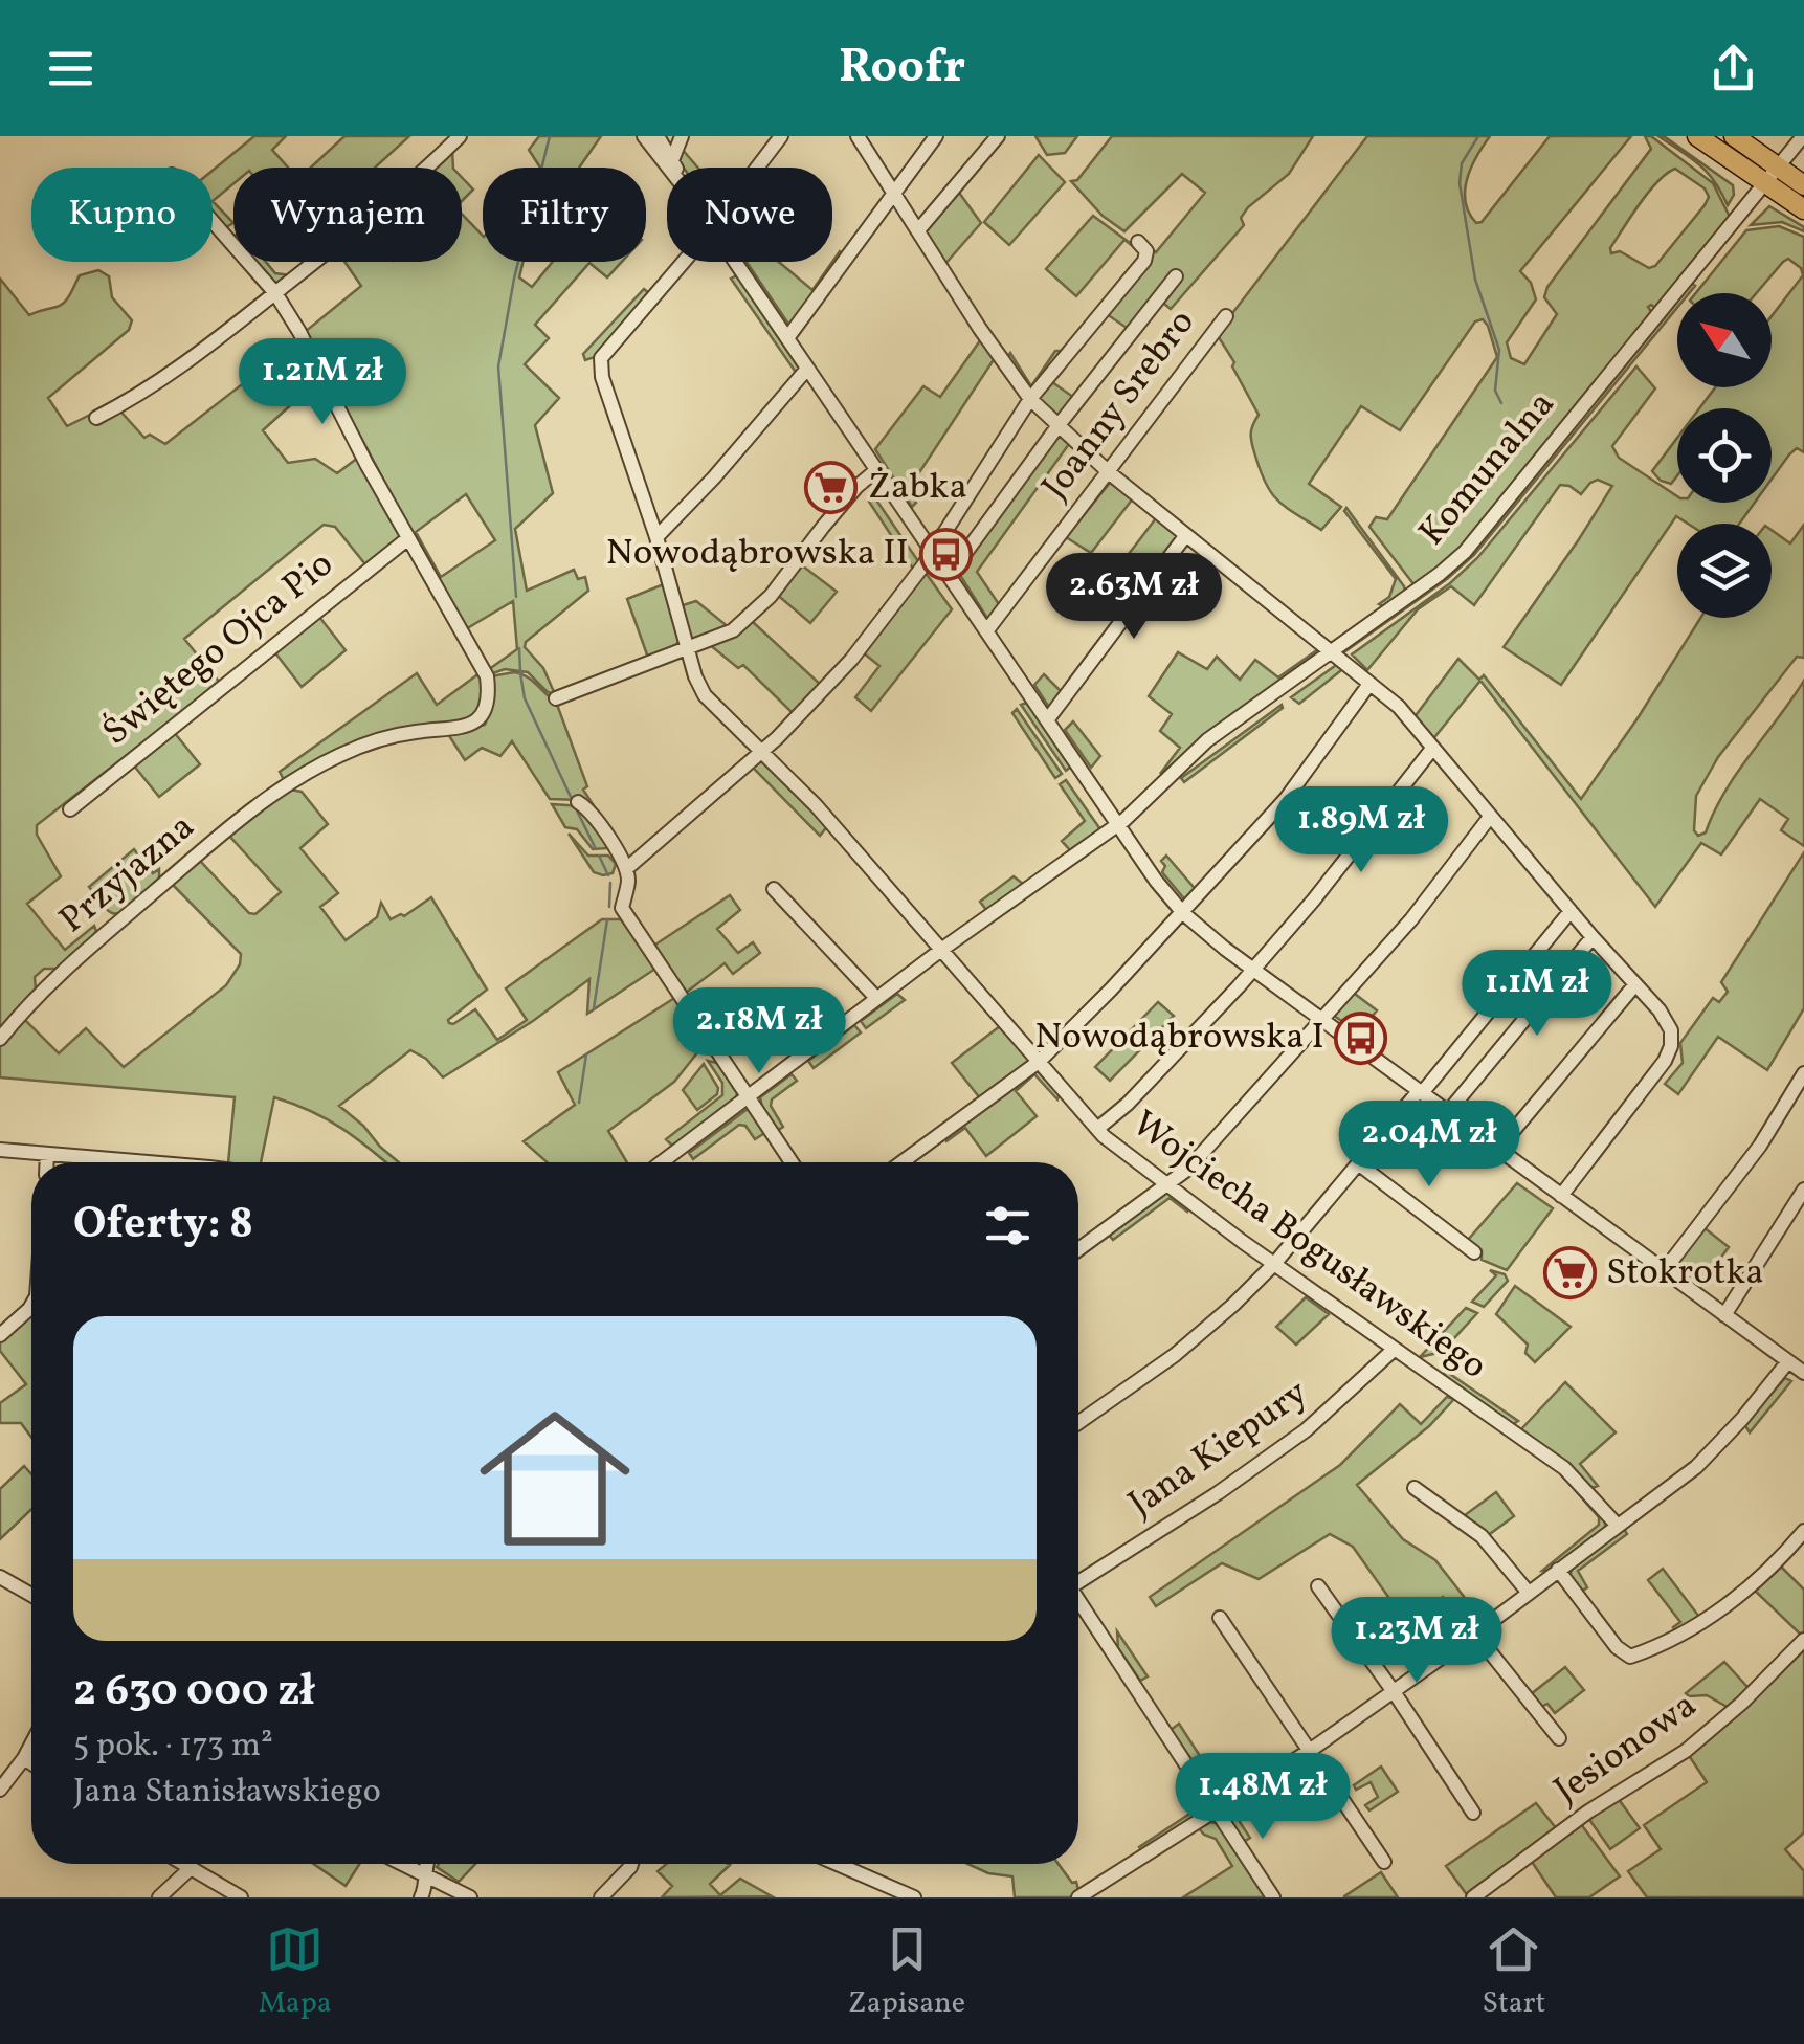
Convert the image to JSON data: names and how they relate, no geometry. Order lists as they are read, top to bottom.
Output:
{
  "streets": {
    "street": [
      "Joanny Srebro",
      "Komunalna",
      "Świętego Ojca Pio",
      "Przyjazna",
      "Wojciecha Bogusławskiego",
      "Jana Kiepury",
      "Jesionowa"
    ]
  },
  "crossings": [
    ["Komunalna", "Wojciecha Bogusławskiego"],
    ["Świętego Ojca Pio", "Przyjazna"],
    ["Wojciecha Bogusławskiego", "Jana Kiepury"]
  ],
  "places": {
    "supermarket": ["Żabka", "Stokrotka"],
    "bus stop": ["Nowodąbrowska II", "Nowodąbrowska I"]
  },
  "north": "top left",
  "page": {
    "header": "Roofr",
    "chip": [
      "Kupno",
      "Wynajem",
      "Filtry",
      "Nowe"
    ],
    "price": [
      "1.21M zł",
      "2.63M zł",
      "1.89M zł",
      "1.1M zł",
      "2.18M zł",
      "2.04M zł",
      "1.23M zł",
      "1.48M zł"
    ],
    "heading": "Oferty: 8",
    "list": [
      {
        "name": "2 630 000 zł",
        "note": "5 pok. · 173 m² · Jana Stanisławskiego"
      }
    ],
    "tabs": ["Mapa", "Zapisane", "Start"]
  }
}
